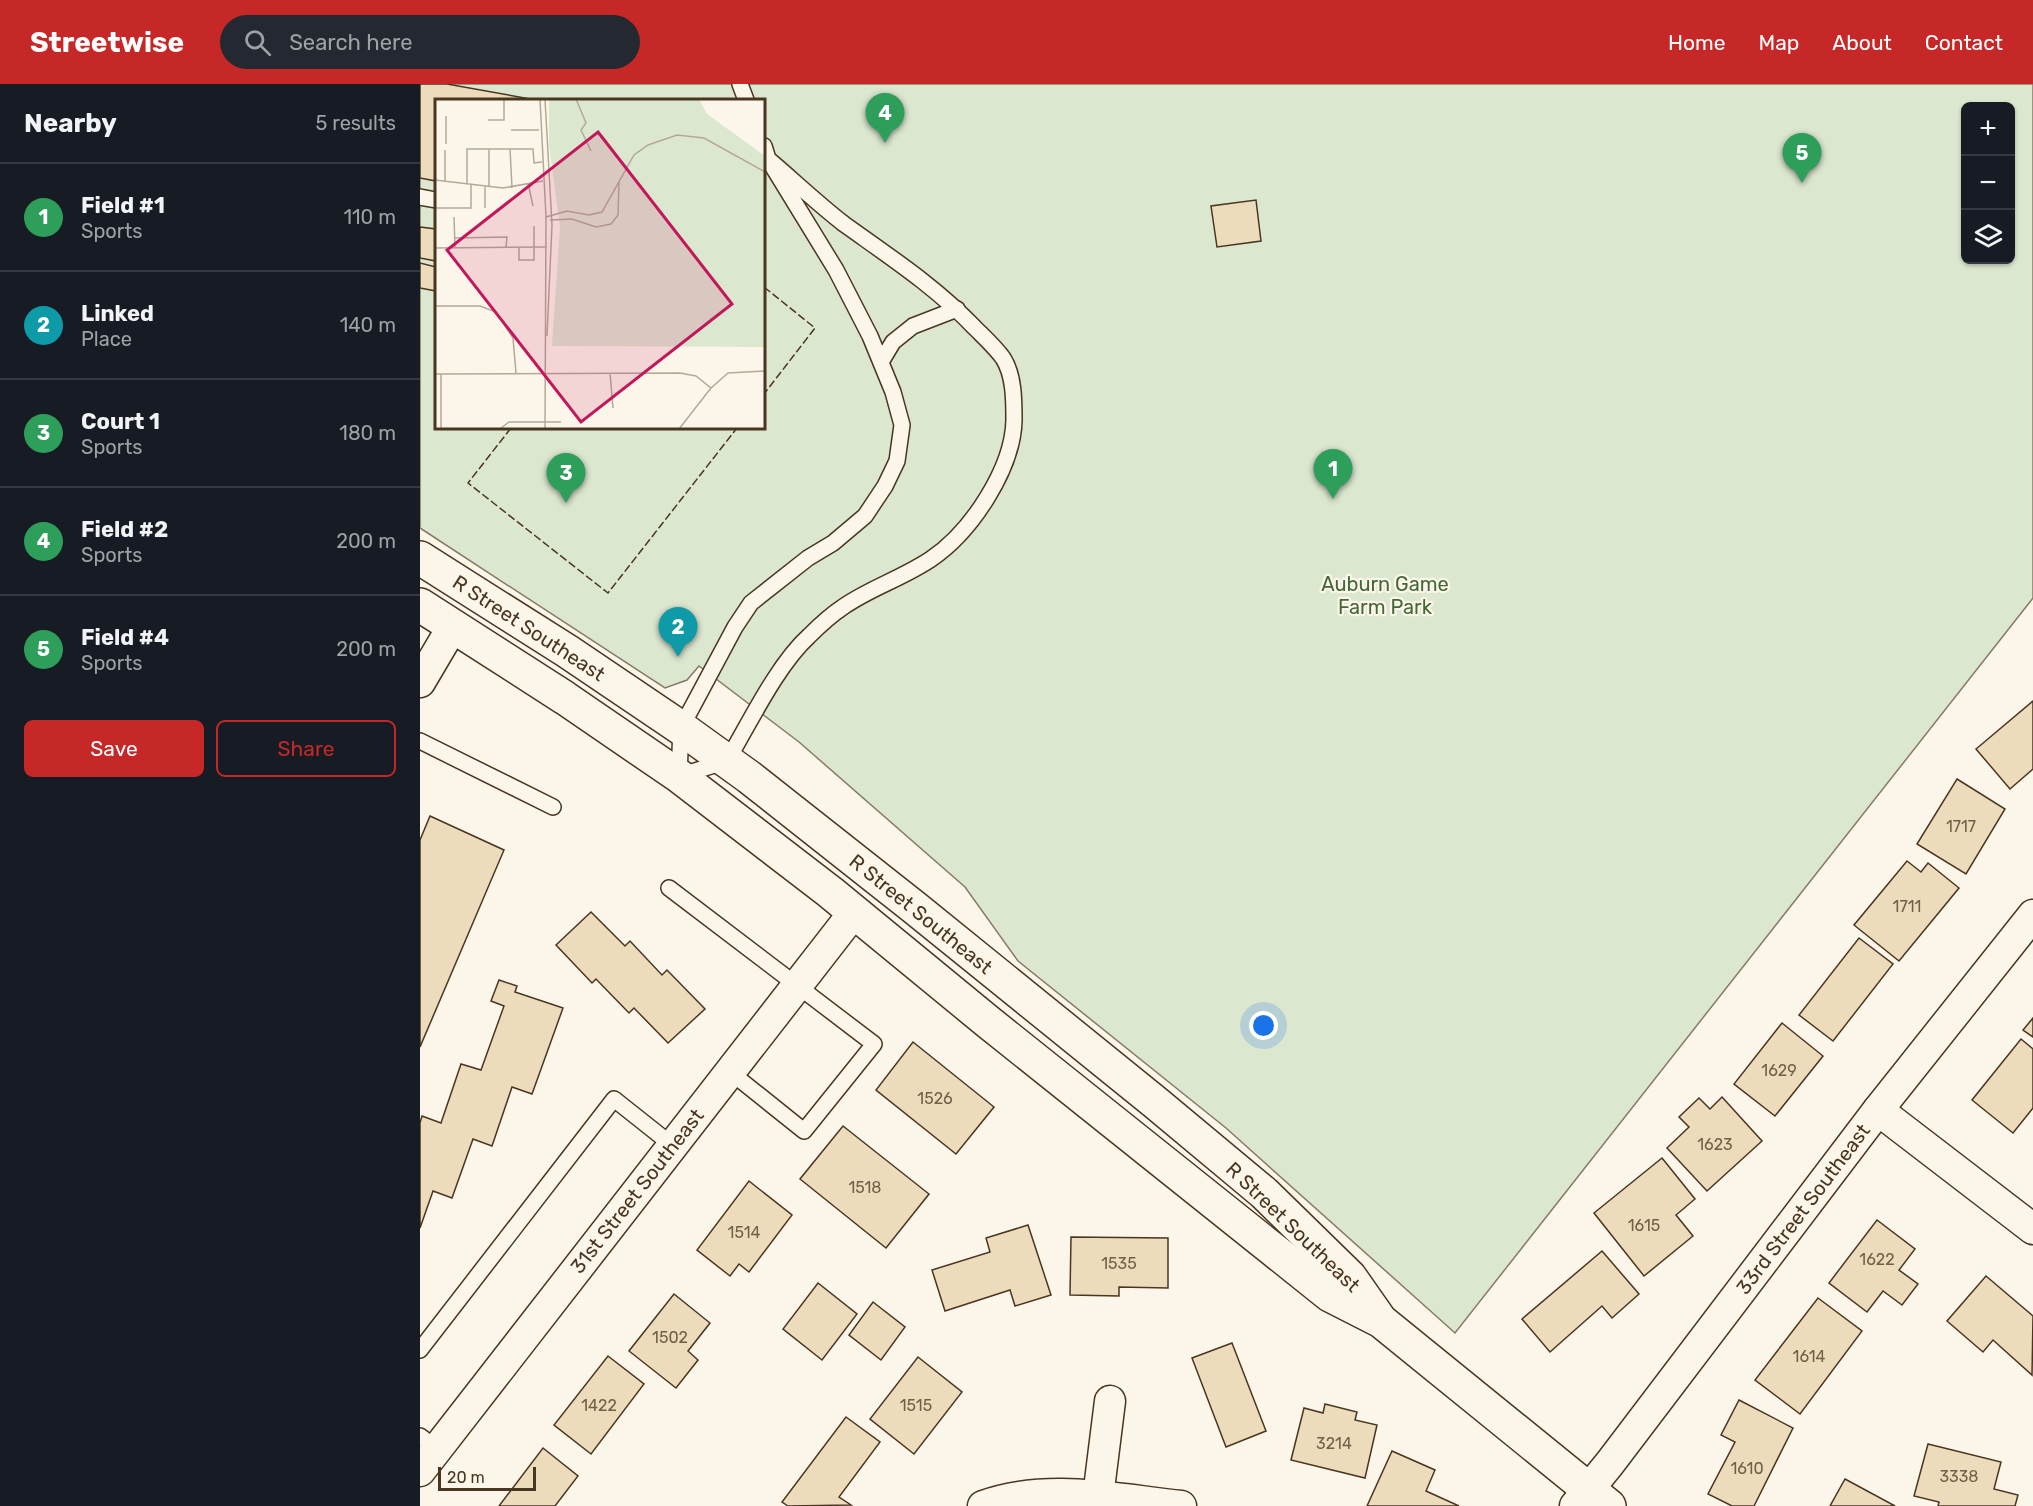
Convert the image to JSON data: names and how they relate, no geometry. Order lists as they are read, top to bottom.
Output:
{
  "streets": {
    "street": ["R Street Southeast", "31st Street Southeast", "33rd Street Southeast"]
  },
  "crossings": [
    ["R Street Southeast", "31st Street Southeast"],
    ["R Street Southeast", "33rd Street Southeast"]
  ],
  "parks": ["Auburn Game Farm Park"],
  "house_numbers": [
    "1717",
    "1711",
    "1629",
    "1526",
    "1623",
    "1518",
    "1615",
    "1514",
    "1622",
    "1535",
    "1502",
    "1614",
    "1422",
    "1515",
    "3214",
    "1610",
    "3338"
  ],
  "scale_bar": "20 m",
  "page": {
    "header": "Streetwise",
    "search": "Search here",
    "nav": [
      "Home",
      "Map",
      "About",
      "Contact"
    ],
    "heading": ["Nearby", "5 results"],
    "pins": [
      "4",
      "5",
      "1",
      "3",
      "2"
    ],
    "map_buttons": ["+", "−"],
    "list": [
      {
        "mark": "1",
        "name": "Field #1",
        "note": "Sports",
        "value": "110 m"
      },
      {
        "mark": "2",
        "name": "Linked",
        "note": "Place",
        "value": "140 m"
      },
      {
        "mark": "3",
        "name": "Court 1",
        "note": "Sports",
        "value": "180 m"
      },
      {
        "mark": "4",
        "name": "Field #2",
        "note": "Sports",
        "value": "200 m"
      },
      {
        "mark": "5",
        "name": "Field #4",
        "note": "Sports",
        "value": "200 m"
      }
    ],
    "buttons": ["Save", "Share"],
    "scale": "20 m"
  }
}
